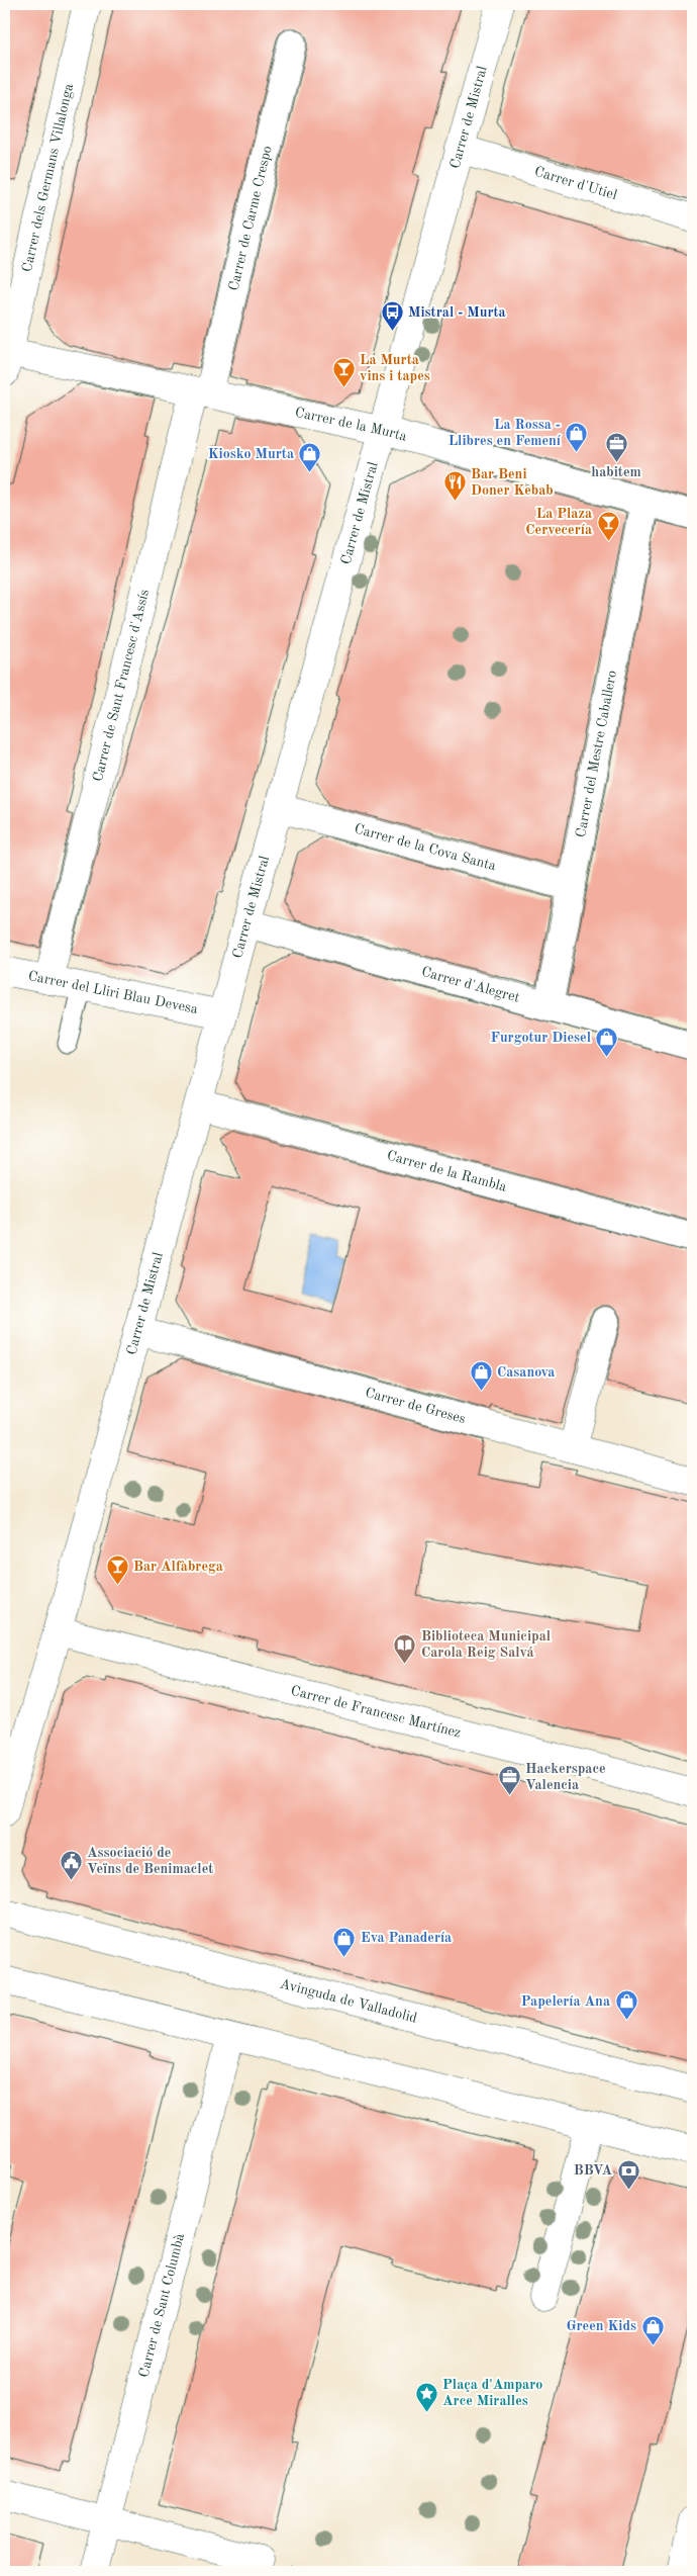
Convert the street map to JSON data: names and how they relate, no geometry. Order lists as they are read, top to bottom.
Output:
{
  "streets": {
    "street": [
      "Carrer de Mistral",
      "Carrer dels Germans Villalonga",
      "Carrer d'Utiel",
      "Carrer de Carme Crespo",
      "Carrer de la Murta",
      "Carrer de Sant Francesc d'Assís",
      "Carrer del Mestre Caballero",
      "Carrer de la Cova Santa",
      "Carrer d'Alegret",
      "Carrer del Lliri Blau Devesa",
      "Carrer de la Rambla",
      "Carrer de Greses",
      "Carrer de Francesc Martínez",
      "Avinguda de Valladolid",
      "Carrer de Sant Columbà"
    ]
  },
  "crossings": [
    ["Carrer de Mistral", "Carrer d'Utiel"],
    ["Carrer de Mistral", "Carrer de la Murta"],
    ["Carrer de Mistral", "Carrer de la Cova Santa"],
    ["Carrer de Mistral", "Carrer d'Alegret"],
    ["Carrer de Mistral", "Carrer del Lliri Blau Devesa"],
    ["Carrer de Mistral", "Carrer de la Rambla"],
    ["Carrer de Mistral", "Carrer de Greses"],
    ["Carrer de Mistral", "Carrer de Francesc Martínez"],
    ["Carrer dels Germans Villalonga", "Carrer de la Murta"],
    ["Carrer de Carme Crespo", "Carrer de la Murta"],
    ["Carrer de Carme Crespo", "Carrer de Sant Francesc d'Assís"],
    ["Carrer de la Murta", "Carrer de Sant Francesc d'Assís"],
    ["Carrer de la Murta", "Carrer del Mestre Caballero"],
    ["Carrer de Sant Francesc d'Assís", "Carrer del Lliri Blau Devesa"],
    ["Carrer del Mestre Caballero", "Carrer de la Cova Santa"],
    ["Carrer del Mestre Caballero", "Carrer d'Alegret"]
  ],
  "places": {
    "bus stop": ["Mistral - Murta"],
    "bar": ["La Murta vins i tapes", "La Plaza Cervecería", "Bar Alfàbrega"],
    "shop": [
      "La Rossa - Llibres en Femení",
      "Kiosko Murta",
      "Furgotur Diesel",
      "Casanova",
      "Eva Panadería",
      "Papelería Ana",
      "Green Kids"
    ],
    "office": ["habitem", "Hackerspace Valencia"],
    "restaurant": ["Bar Beni Doner Kebab"],
    "library": ["Biblioteca Municipal Carola Reig Salvá"],
    "public building": ["Associació de Veïns de Benimaclet"],
    "bank": ["BBVA"],
    "place": ["Plaça d'Amparo Arce Miralles"]
  }
}
